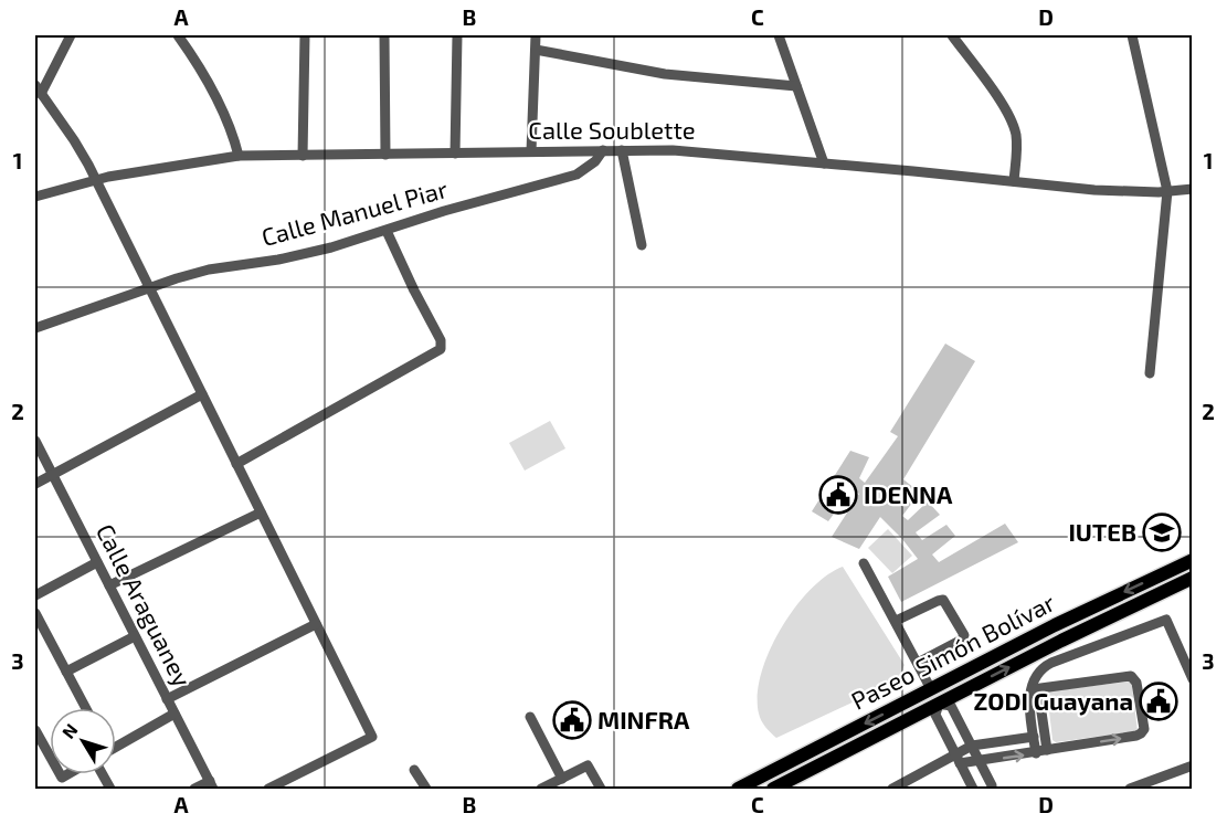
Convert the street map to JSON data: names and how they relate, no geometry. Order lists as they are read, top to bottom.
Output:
{
  "streets": {
    "main road": ["Paseo Simón Bolívar"],
    "street": ["Calle Soublette", "Calle Manuel Piar", "Calle Araguaney"]
  },
  "crossings": [
    ["Calle Soublette", "Calle Manuel Piar"]
  ],
  "places": {
    "public building": ["IDENNA", "ZODI Guayana", "MINFRA"],
    "school or university": ["IUTEB"]
  },
  "north": "top left",
  "grid": {
    "columns": [
      "A",
      "B",
      "C",
      "D"
    ],
    "rows": ["1", "2", "3"]
  }
}
